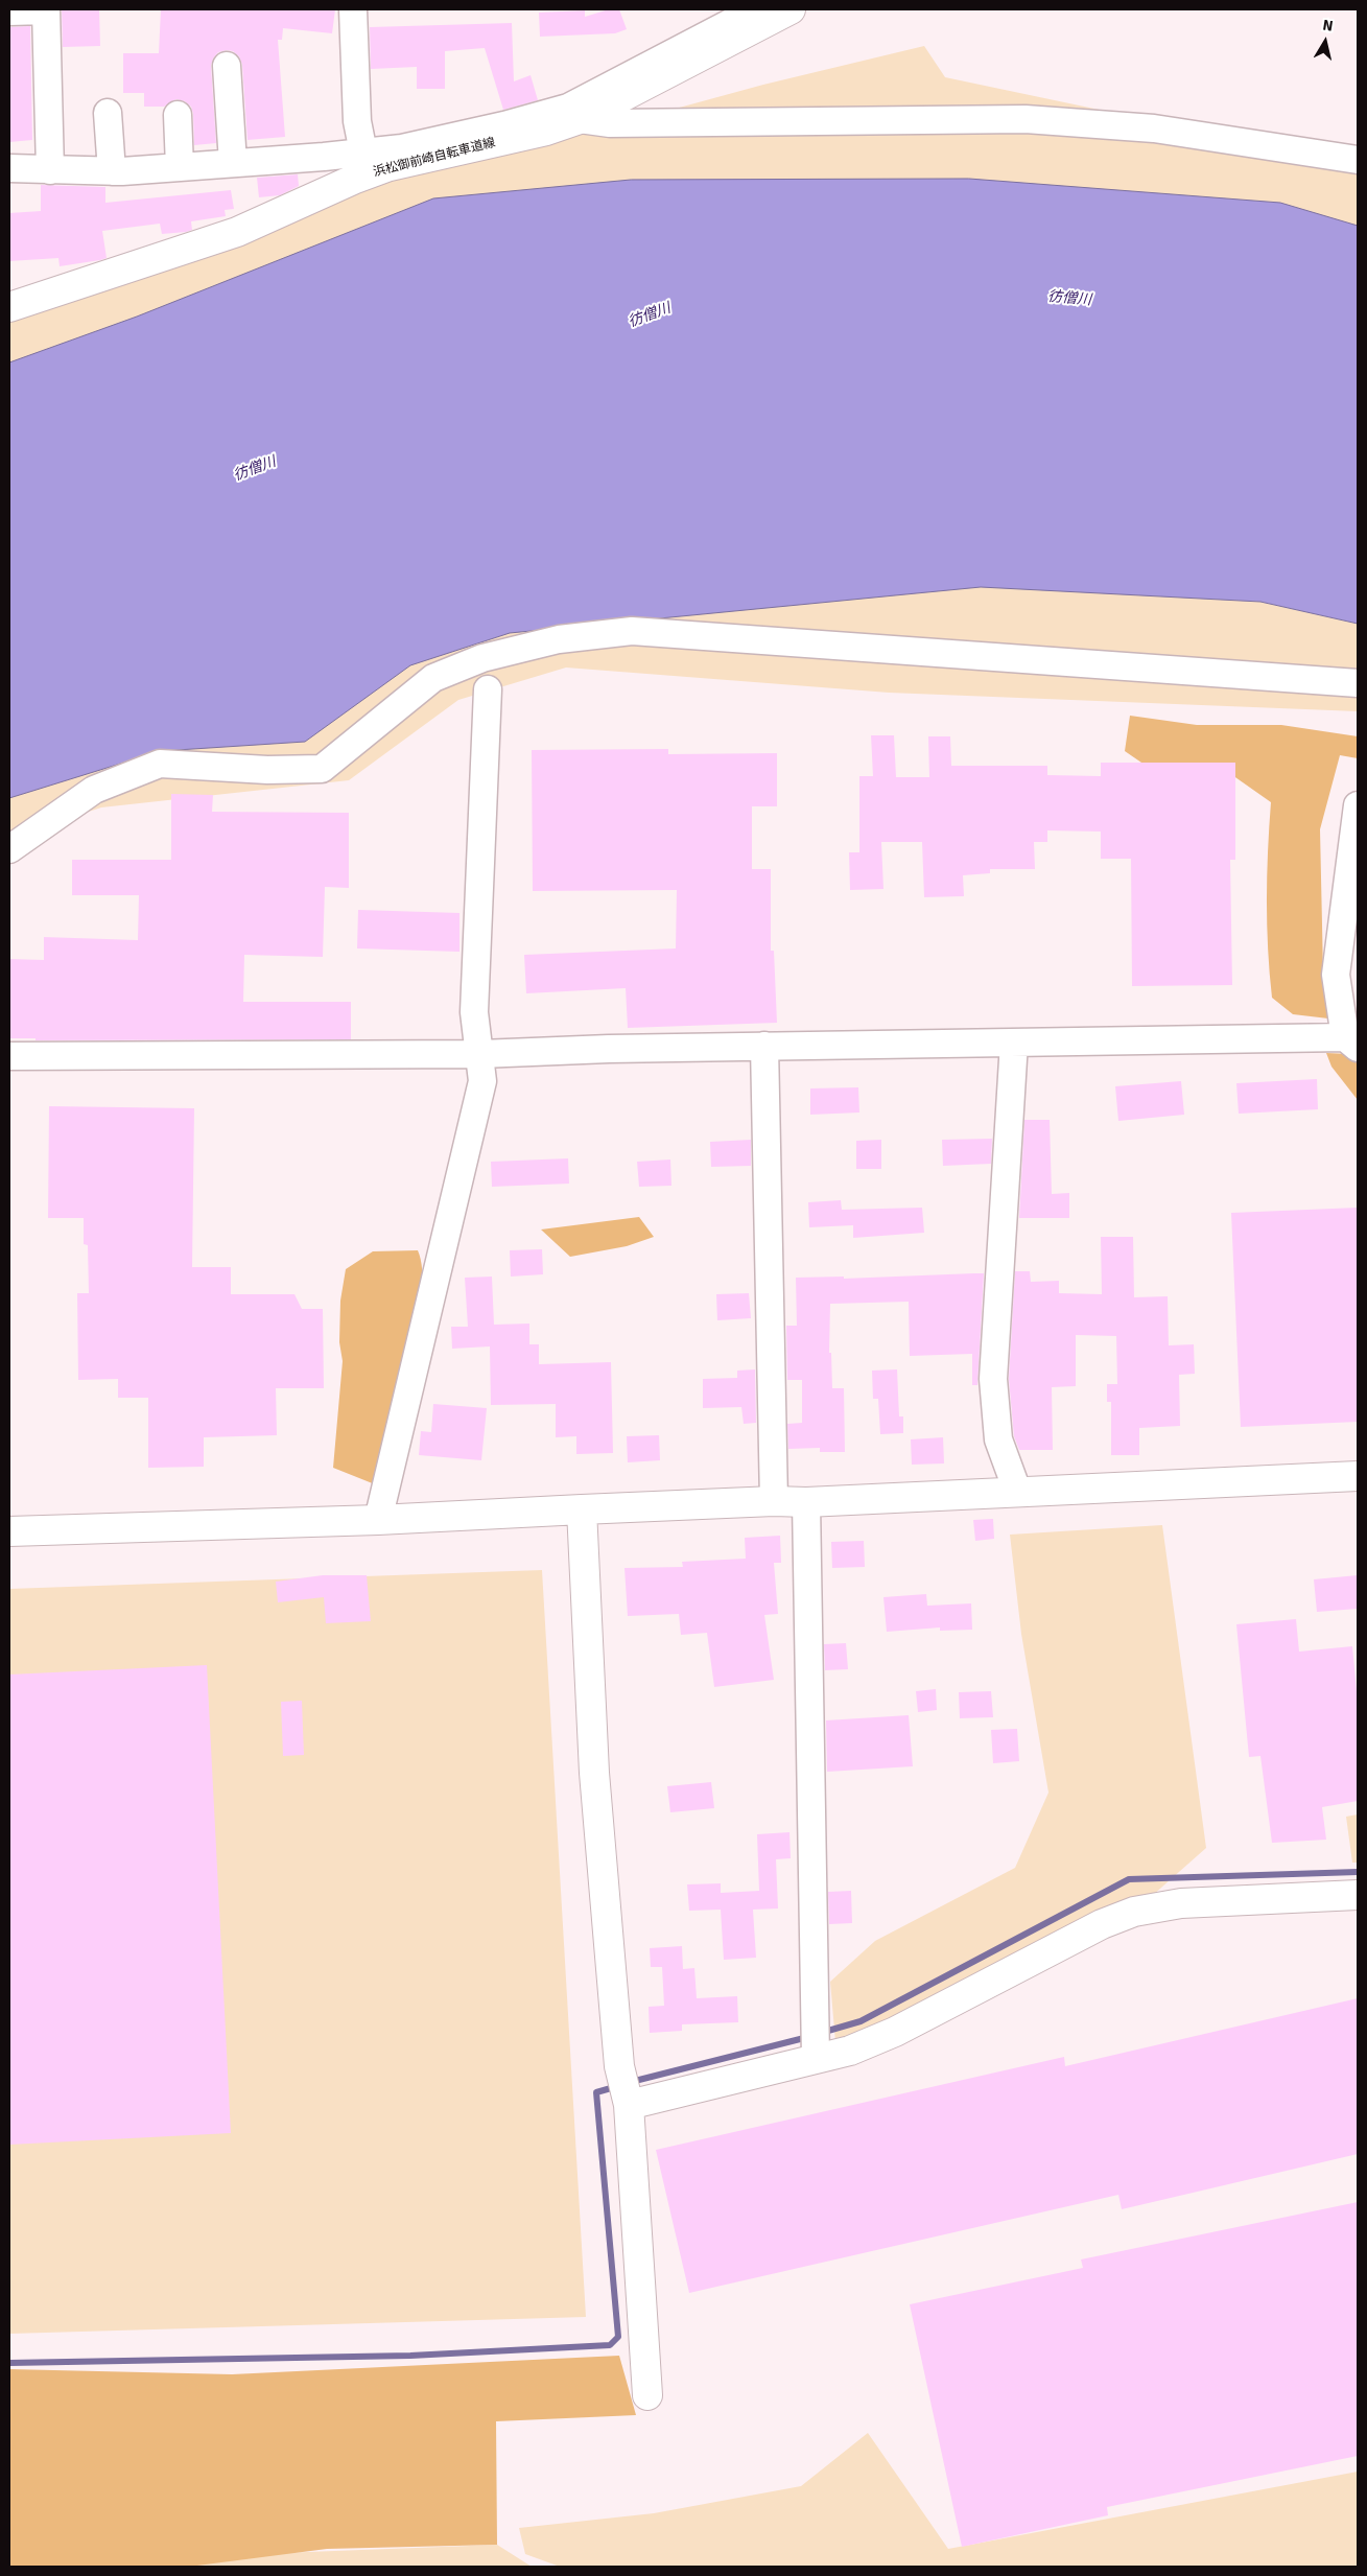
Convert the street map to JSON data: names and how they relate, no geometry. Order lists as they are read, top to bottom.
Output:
{
  "streets": {
    "street": ["浜松御前崎自転車道線"]
  },
  "water": ["彷僧川"],
  "north": "top"
}
